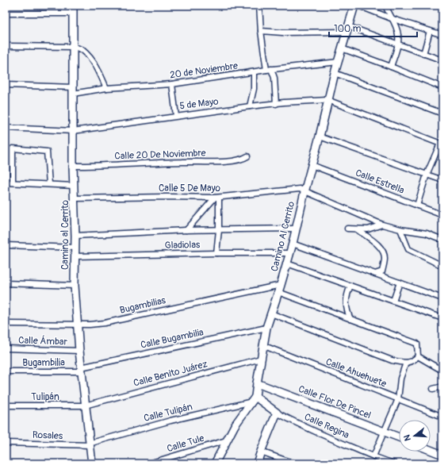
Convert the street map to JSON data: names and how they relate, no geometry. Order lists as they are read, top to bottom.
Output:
{
  "streets": {
    "main road": [
      "Camino al Cerrito",
      "Camino Al Cerrito",
      "Calle Flor De Pincel",
      "Calle Regina"
    ],
    "street": [
      "20 de Noviembre",
      "5 de Mayo",
      "Calle 20 De Noviembre",
      "Calle Estrella",
      "Calle 5 De Mayo",
      "Gladiolas",
      "Bugambilias",
      "Calle Bugambilia",
      "Calle Ámbar",
      "Bugambilia",
      "Calle Ahuehuete",
      "Calle Benito Juárez",
      "Tulipán",
      "Calle Tulipán",
      "Rosales",
      "Calle Tule"
    ]
  },
  "crossings": [
    ["20 de Noviembre", "Camino al Cerrito"],
    ["20 de Noviembre", "Camino Al Cerrito"],
    ["5 de Mayo", "Camino al Cerrito"],
    ["5 de Mayo", "Camino Al Cerrito"],
    ["Calle 20 De Noviembre", "Camino al Cerrito"],
    ["Calle Estrella", "Camino Al Cerrito"],
    ["Calle 5 De Mayo", "Camino al Cerrito"],
    ["Calle 5 De Mayo", "Camino Al Cerrito"],
    ["Camino al Cerrito", "Gladiolas"],
    ["Camino al Cerrito", "Bugambilias"],
    ["Camino al Cerrito", "Calle Bugambilia"],
    ["Camino al Cerrito", "Calle Ámbar"],
    ["Camino al Cerrito", "Bugambilia"],
    ["Camino al Cerrito", "Calle Benito Juárez"],
    ["Camino al Cerrito", "Tulipán"],
    ["Camino al Cerrito", "Calle Tulipán"],
    ["Camino al Cerrito", "Rosales"],
    ["Camino Al Cerrito", "Gladiolas"],
    ["Camino Al Cerrito", "Bugambilias"],
    ["Camino Al Cerrito", "Calle Bugambilia"],
    ["Camino Al Cerrito", "Calle Ahuehuete"],
    ["Camino Al Cerrito", "Calle Benito Juárez"],
    ["Camino Al Cerrito", "Calle Flor De Pincel"],
    ["Camino Al Cerrito", "Calle Tulipán"],
    ["Camino Al Cerrito", "Calle Regina"],
    ["Camino Al Cerrito", "Calle Tule"],
    ["Calle Bugambilia", "Bugambilia"],
    ["Calle Benito Juárez", "Tulipán"],
    ["Calle Tulipán", "Calle Regina"],
    ["Calle Tulipán", "Rosales"]
  ],
  "scale_bar": "100 m",
  "north": "left"
}
